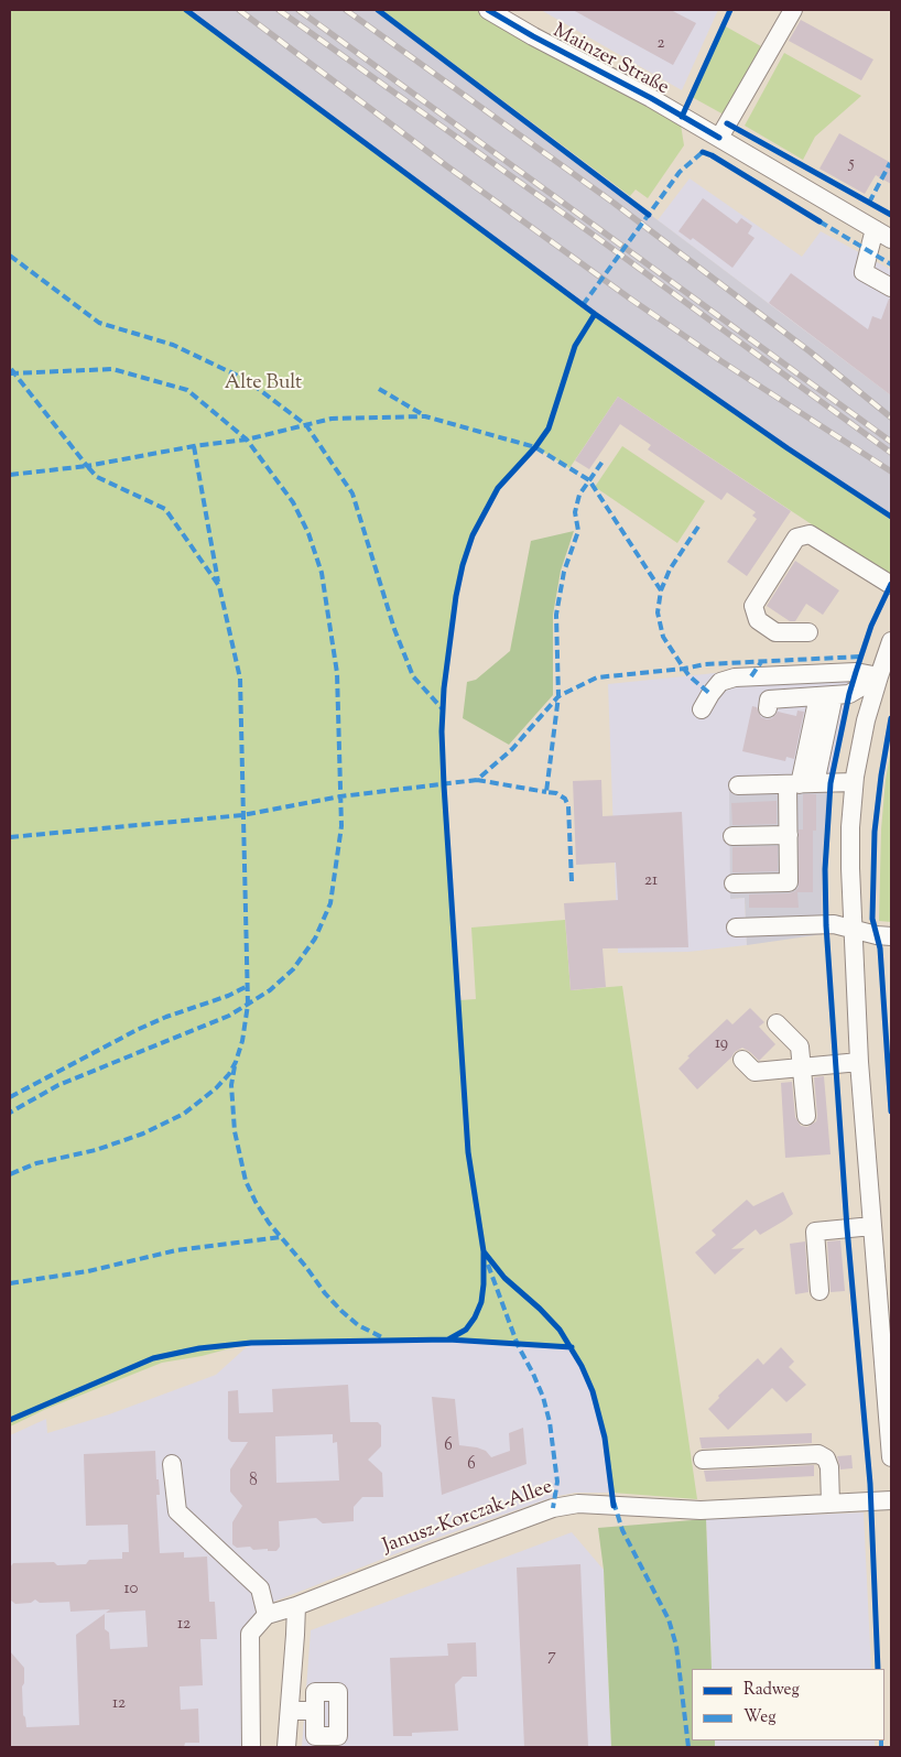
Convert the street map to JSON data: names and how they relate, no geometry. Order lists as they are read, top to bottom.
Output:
{
  "streets": {
    "street": ["Mainzer Straße", "Janusz-Korczak-Allee"]
  },
  "parks": ["Alte Bult"],
  "house_numbers": [
    "2",
    "5",
    "21",
    "19",
    "6",
    "6",
    "8",
    "10",
    "12",
    "7",
    "12"
  ],
  "legend": ["Radweg", "Weg"]
}
